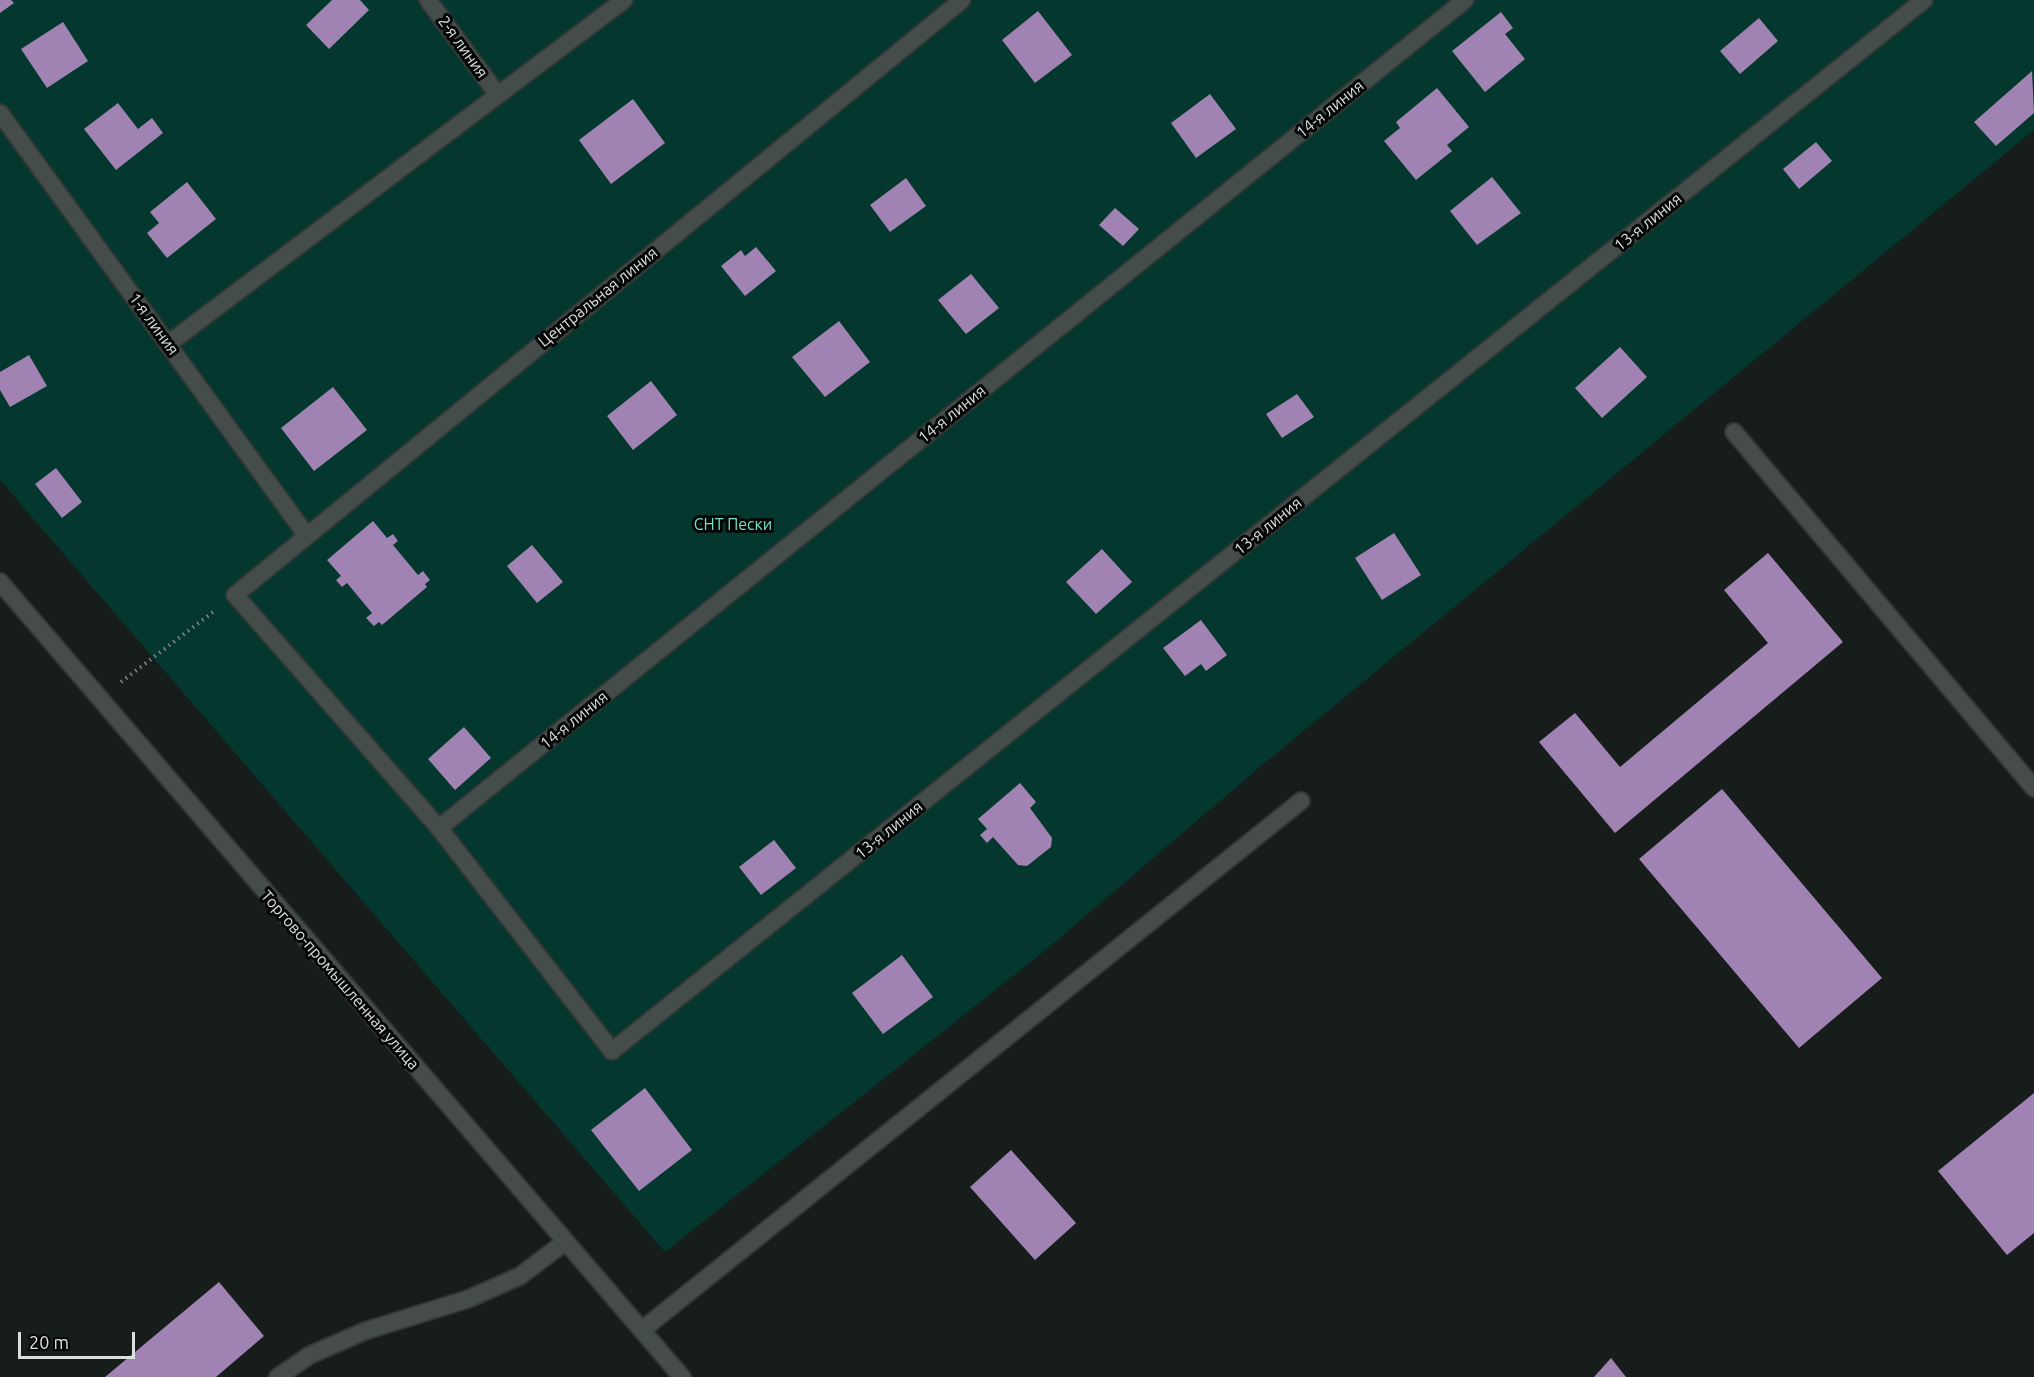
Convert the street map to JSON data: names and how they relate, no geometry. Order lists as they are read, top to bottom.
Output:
{
  "streets": {
    "street": [
      "2-я линия",
      "14-я линия",
      "13-я линия",
      "Центральная линия",
      "1-я линия",
      "Торгово-промышленная улица"
    ]
  },
  "crossings": [
    ["14-я линия", "13-я линия"],
    ["Центральная линия", "1-я линия"]
  ],
  "parks": ["СНТ Пески"],
  "scale_bar": "20 m"
}
